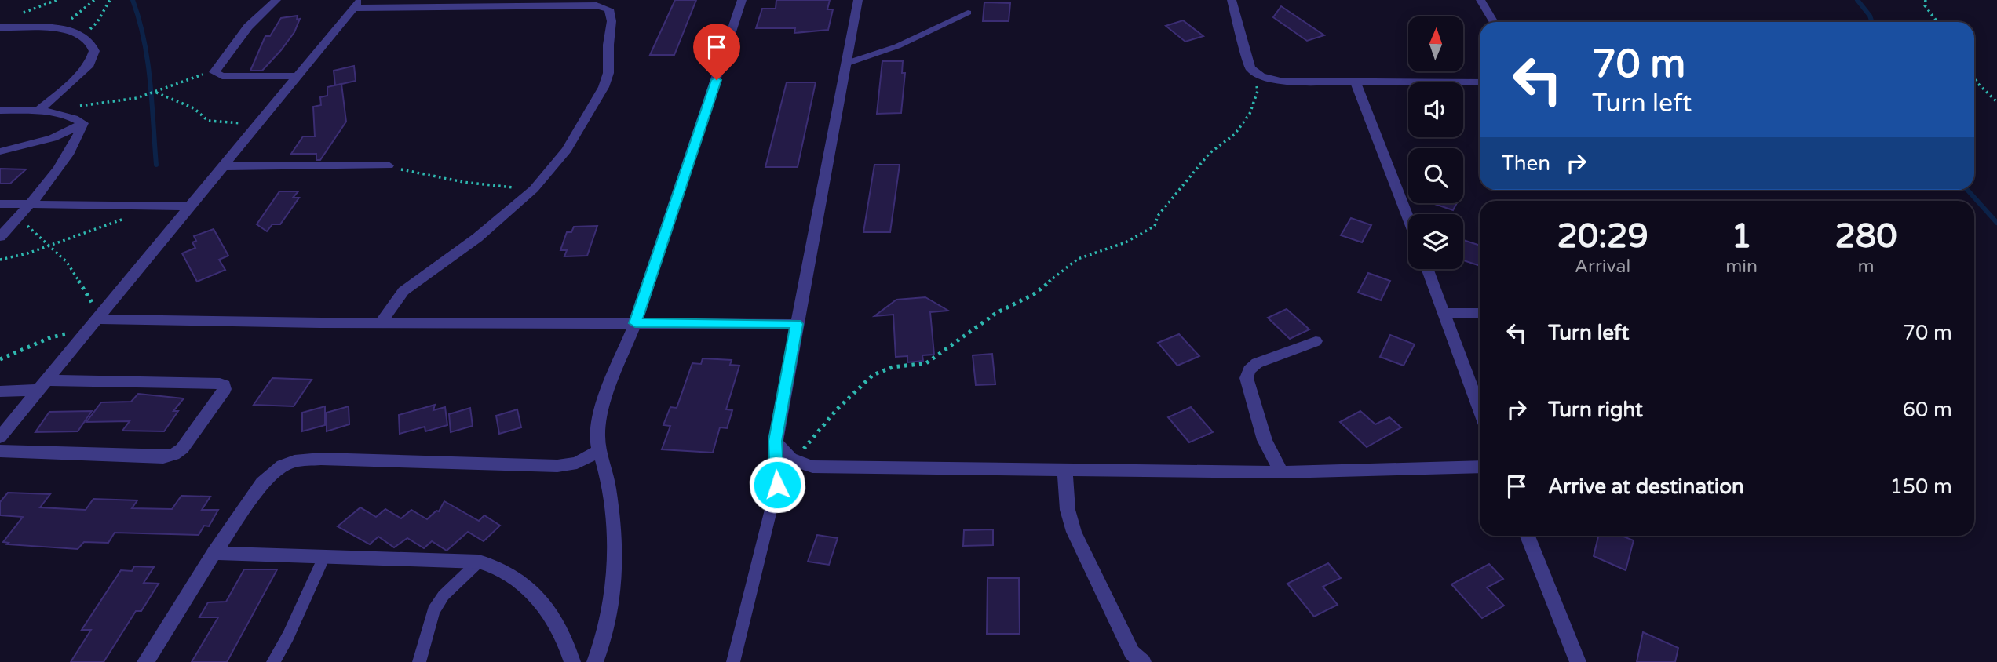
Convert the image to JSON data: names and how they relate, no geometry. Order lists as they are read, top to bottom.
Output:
{
  "north": "top",
  "page": {
    "turn": ["70 m", "Turn left"],
    "then": "Then",
    "eta": [
      "20:29",
      "Arrival",
      "1",
      "min",
      "280",
      "m"
    ],
    "list": [
      {
        "name": "Turn left",
        "value": "70 m"
      },
      {
        "name": "Turn right",
        "value": "60 m"
      },
      {
        "name": "Arrive at destination",
        "value": "150 m"
      }
    ]
  }
}
